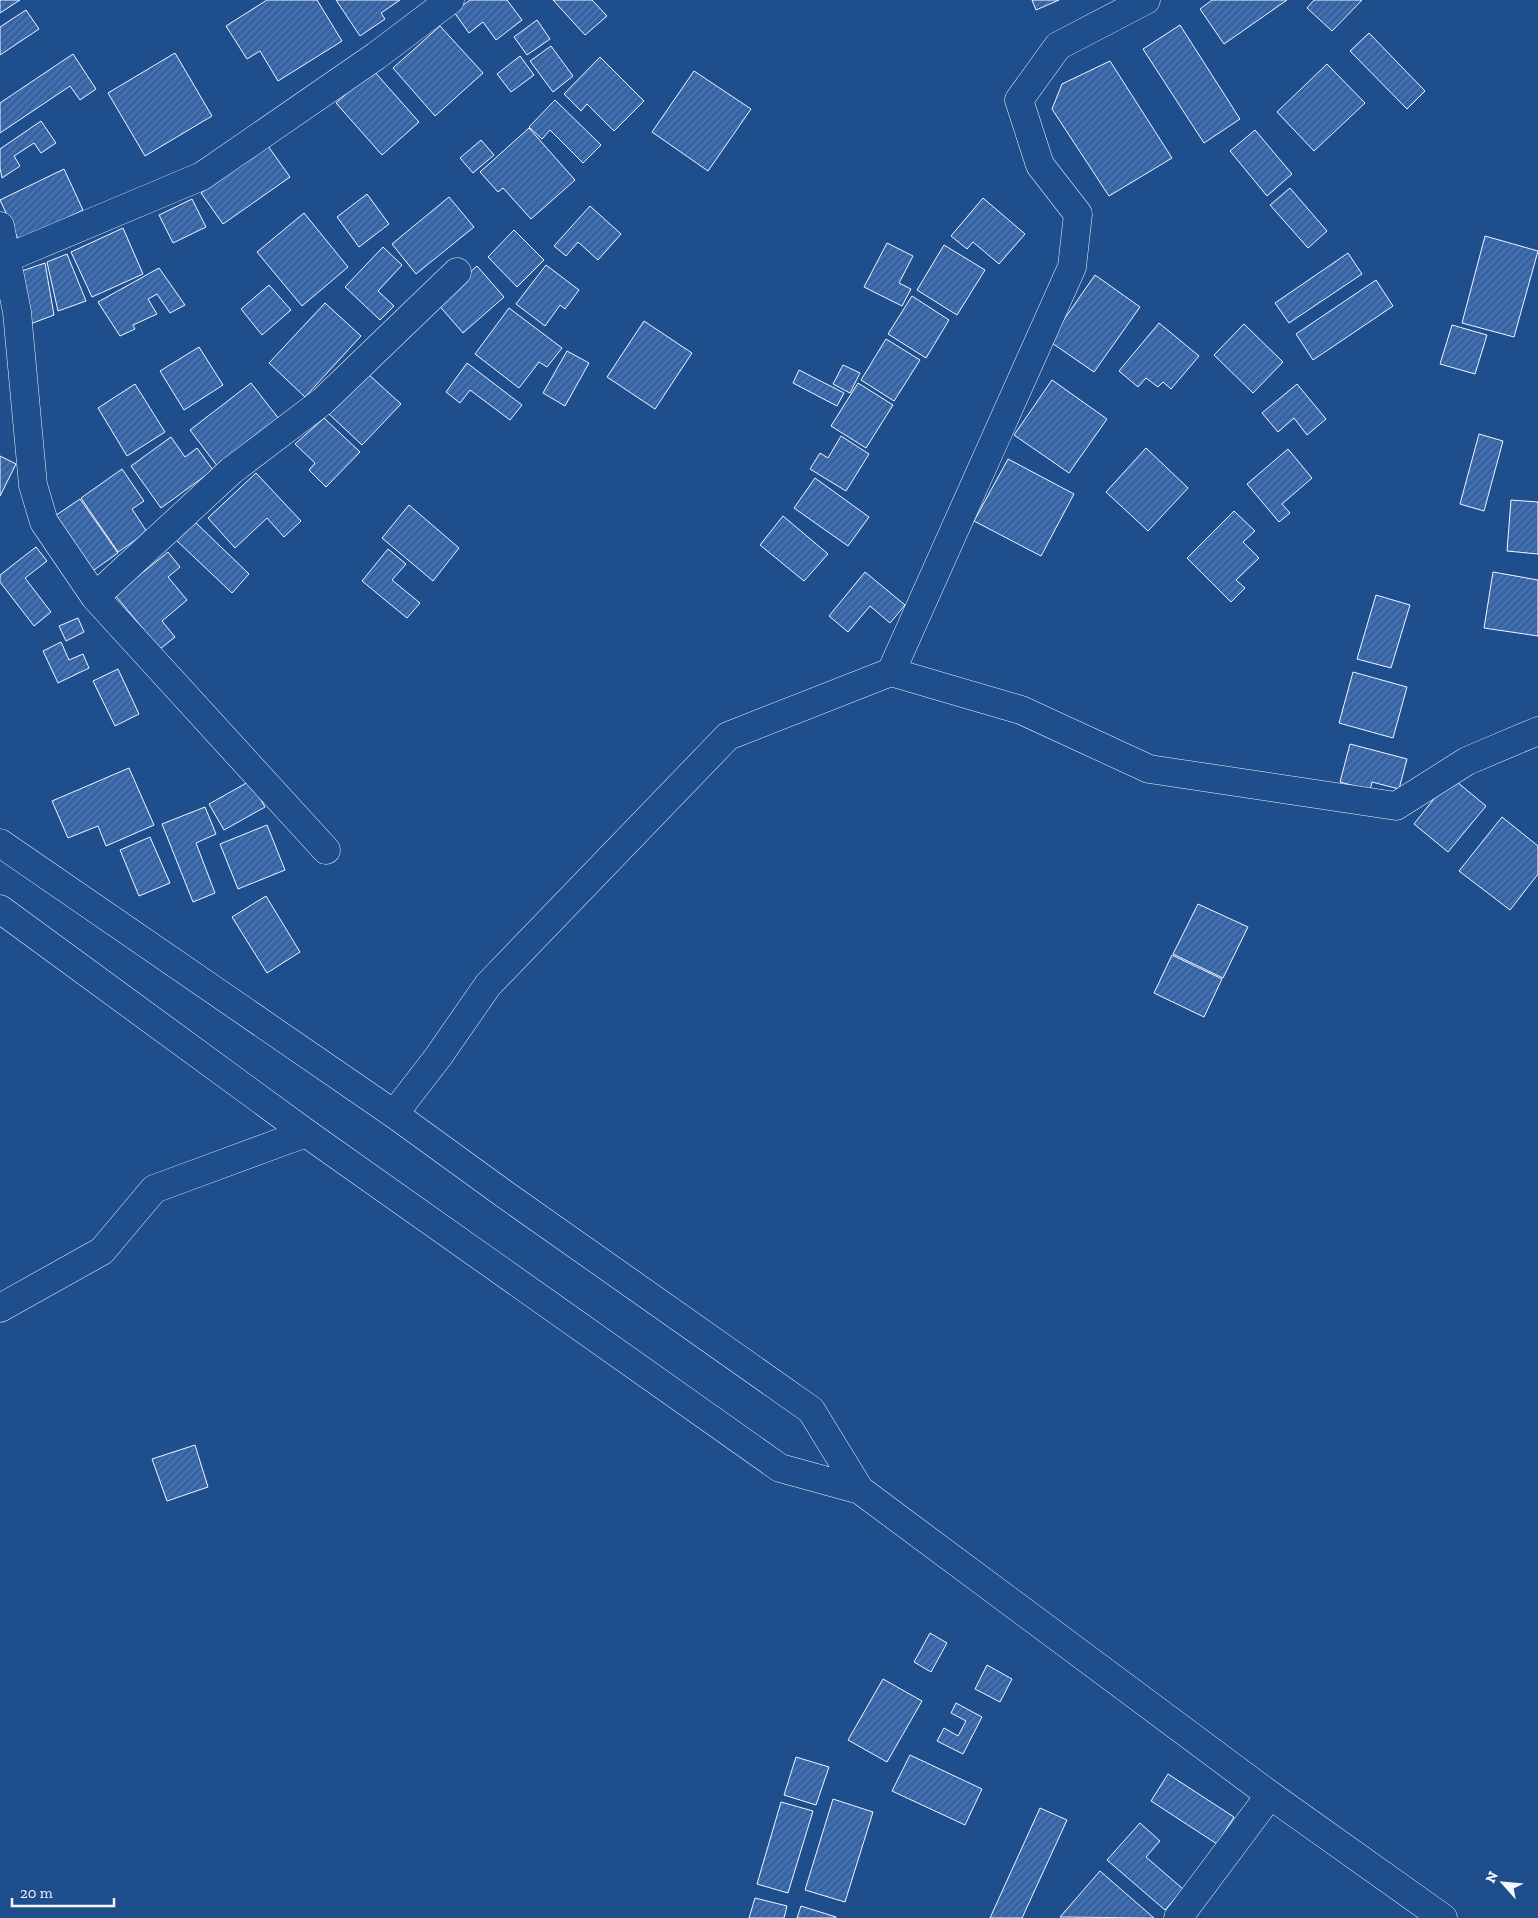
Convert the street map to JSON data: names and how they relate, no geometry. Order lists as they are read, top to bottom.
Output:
{
  "scale_bar": "20 m",
  "north": "top left"
}
